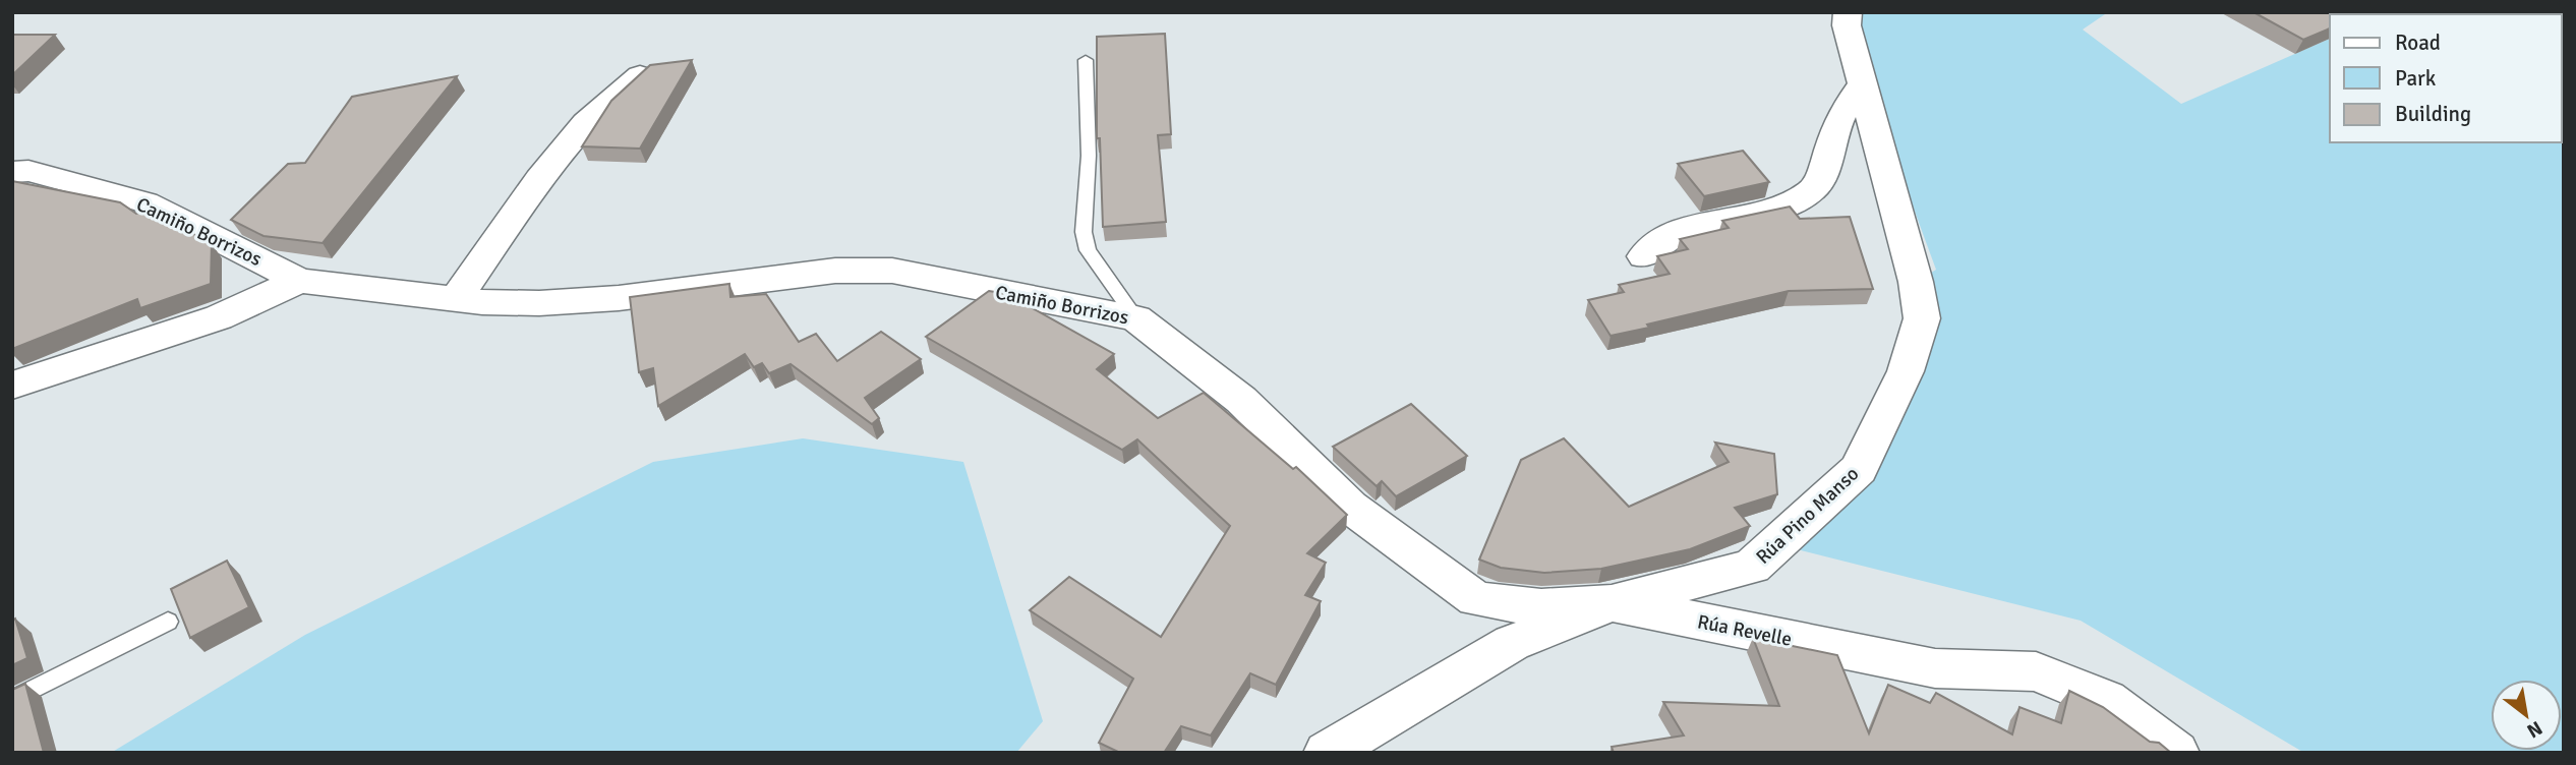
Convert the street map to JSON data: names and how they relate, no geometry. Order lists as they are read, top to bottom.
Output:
{
  "streets": {
    "street": ["Camiño Borrizos", "Rúa Pino Manso", "Rúa Revelle"]
  },
  "crossings": [
    ["Camiño Borrizos", "Rúa Pino Manso"],
    ["Camiño Borrizos", "Rúa Revelle"],
    ["Rúa Pino Manso", "Rúa Revelle"]
  ],
  "legend": ["Road", "Park", "Building"],
  "north": "bottom right"
}
